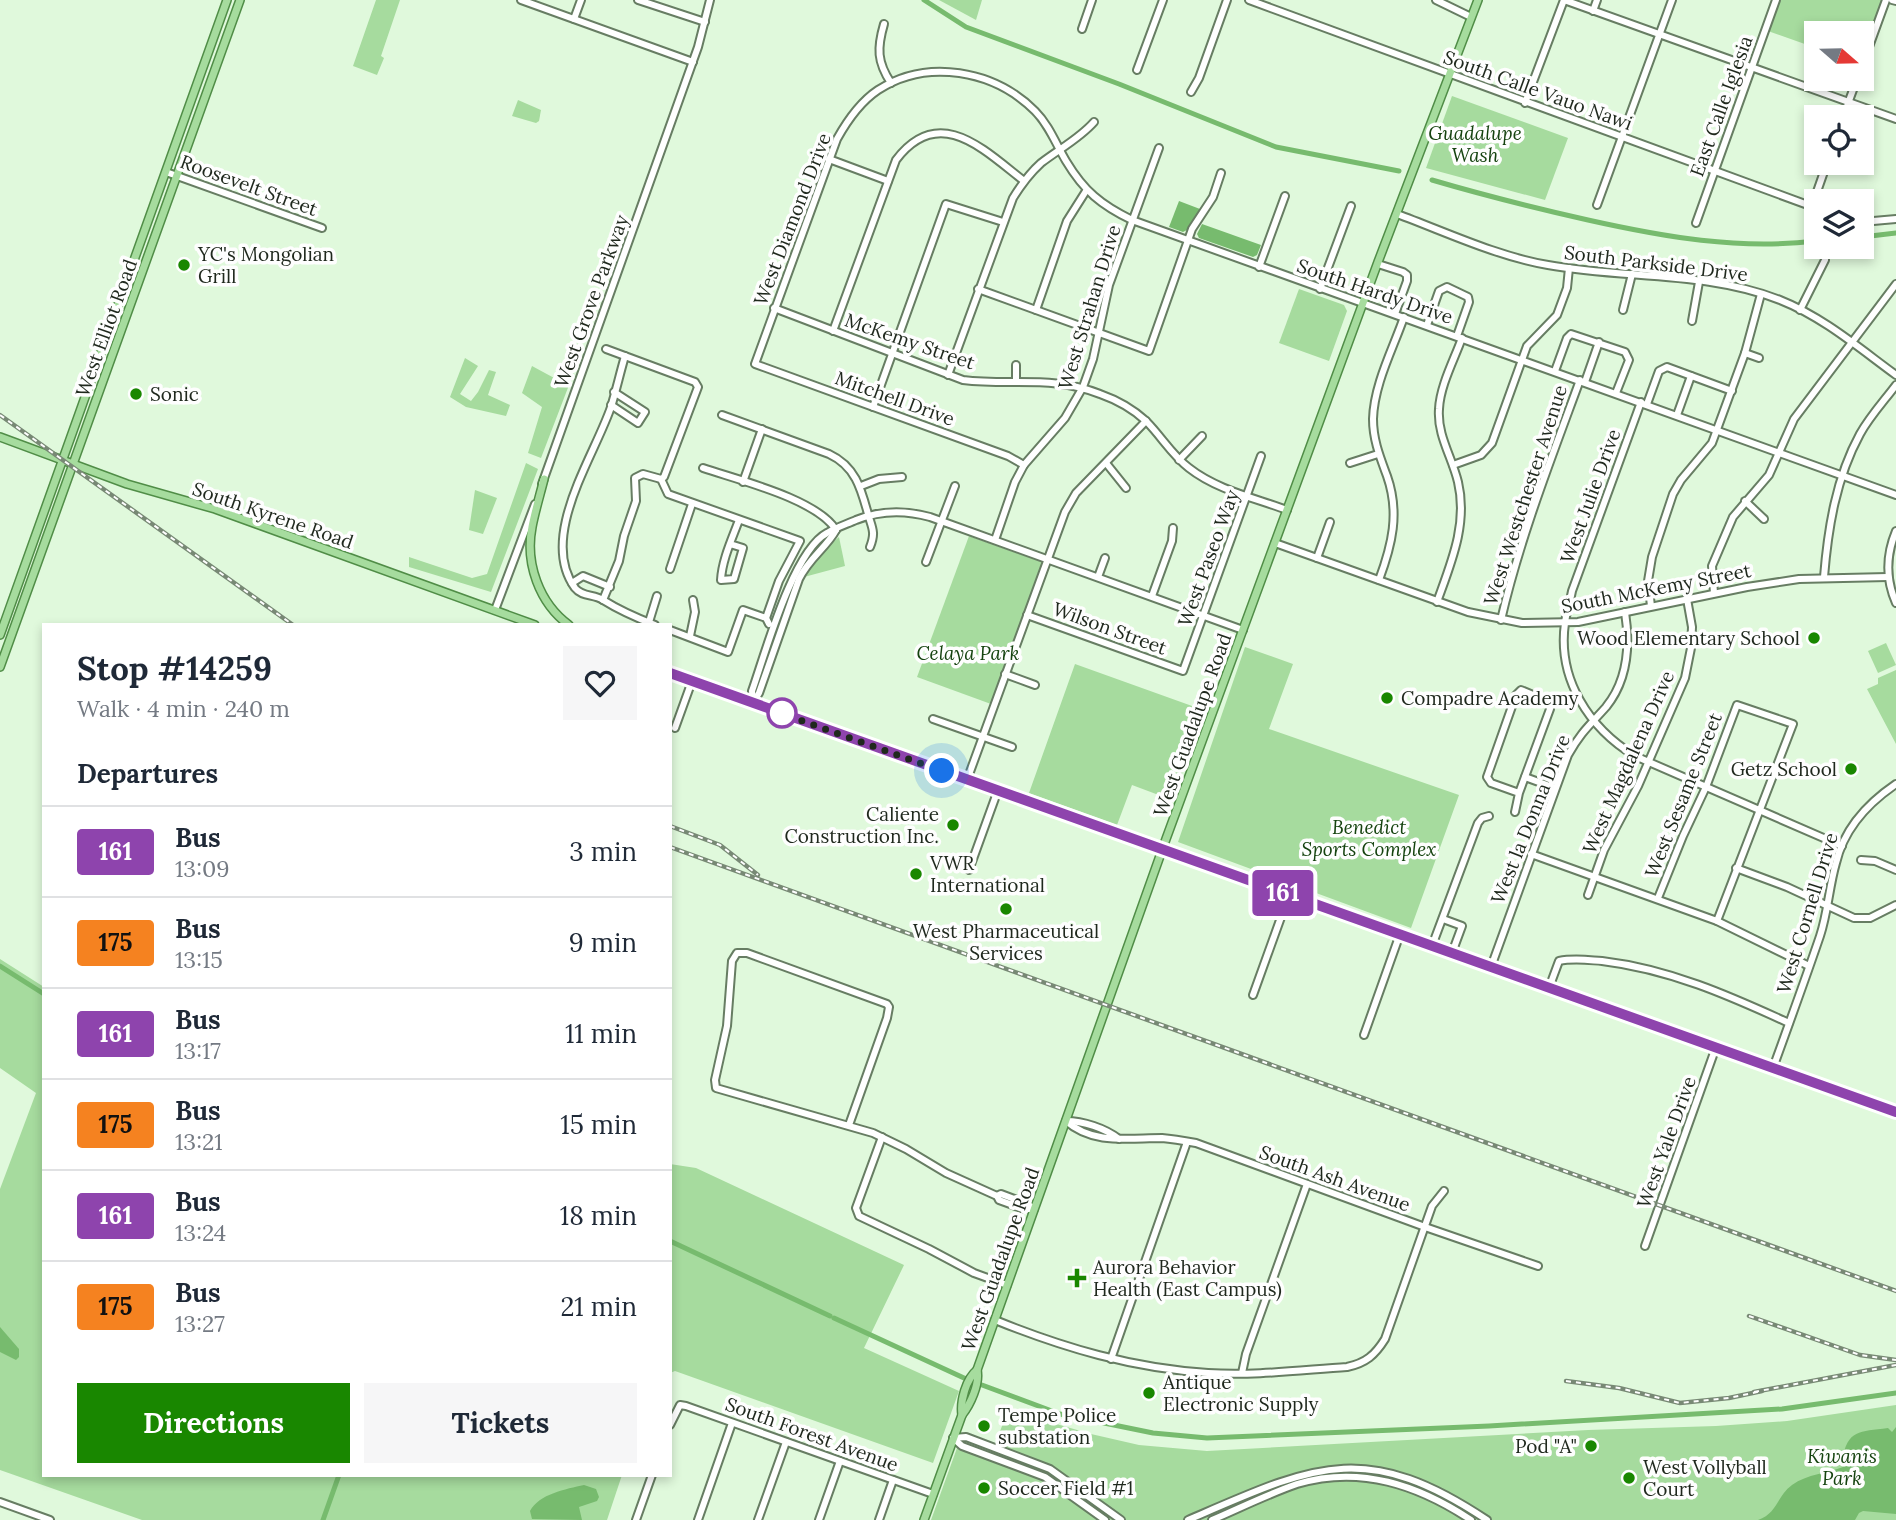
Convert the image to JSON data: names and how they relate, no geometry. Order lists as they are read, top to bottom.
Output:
{
  "streets": {
    "main road": ["West Elliot Road", "South Kyrene Road", "West Guadalupe Road"],
    "street": [
      "South Calle Vauo Nawi",
      "East Calle Iglesia",
      "Roosevelt Street",
      "West Diamond Drive",
      "South Parkside Drive",
      "South Hardy Drive",
      "West Grove Parkway",
      "West Strahan Drive",
      "McKemy Street",
      "Mitchell Drive",
      "West Westchester Avenue",
      "West Julie Drive",
      "West Paseo Way",
      "South McKemy Street",
      "Wilson Street",
      "West Magdalena Drive",
      "West Sesame Street",
      "West la Donna Drive",
      "West Cornell Drive",
      "West Yale Drive",
      "South Ash Avenue",
      "South Forest Avenue"
    ]
  },
  "crossings": [
    ["South Calle Vauo Nawi", "East Calle Iglesia"],
    ["South Calle Vauo Nawi", "West Guadalupe Road"],
    ["Roosevelt Street", "West Elliot Road"],
    ["West Diamond Drive", "South Hardy Drive"],
    ["West Diamond Drive", "McKemy Street"],
    ["West Diamond Drive", "Mitchell Drive"],
    ["South Parkside Drive", "West Guadalupe Road"],
    ["South Hardy Drive", "West Strahan Drive"],
    ["South Hardy Drive", "West Westchester Avenue"],
    ["South Hardy Drive", "West Julie Drive"],
    ["South Hardy Drive", "West Guadalupe Road"],
    ["West Grove Parkway", "South Kyrene Road"],
    ["West Strahan Drive", "McKemy Street"],
    ["West Strahan Drive", "Mitchell Drive"],
    ["West Elliot Road", "South Kyrene Road"],
    ["McKemy Street", "West Paseo Way"],
    ["McKemy Street", "West Guadalupe Road"],
    ["West Westchester Avenue", "South McKemy Street"],
    ["West Julie Drive", "South McKemy Street"],
    ["West Julie Drive", "West Magdalena Drive"],
    ["West Julie Drive", "West Sesame Street"],
    ["West Julie Drive", "West la Donna Drive"],
    ["West Julie Drive", "West Cornell Drive"],
    ["West Paseo Way", "Wilson Street"],
    ["South McKemy Street", "West Guadalupe Road"],
    ["South McKemy Street", "West Magdalena Drive"],
    ["South McKemy Street", "West la Donna Drive"],
    ["West Guadalupe Road", "South Ash Avenue"],
    ["West Guadalupe Road", "South Forest Avenue"]
  ],
  "parks": [
    "Guadalupe Wash",
    "Celaya Park",
    "Benedict Sports Complex",
    "Kiwanis Park"
  ],
  "places": {
    "other": [
      "YC's Mongolian Grill",
      "Sonic",
      "Wood Elementary School",
      "Compadre Academy",
      "Getz School",
      "Caliente Construction Inc.",
      "VWR International",
      "West Pharmaceutical Services",
      "Antique Electronic Supply",
      "Tempe Police substation",
      "Pod \"A\"",
      "West Vollyball Court",
      "Soccer Field #1"
    ],
    "health": ["Aurora Behavior Health (East Campus)"]
  },
  "lines": ["bus line 161"],
  "north": "right",
  "page": {
    "on_map": "161",
    "heading": [
      ["Stop #14259", "Walk · 4 min · 240 m"],
      "Departures"
    ],
    "list": [
      {
        "mark": "161",
        "name": "Bus",
        "note": "13:09",
        "value": "3 min"
      },
      {
        "mark": "175",
        "name": "Bus",
        "note": "13:15",
        "value": "9 min"
      },
      {
        "mark": "161",
        "name": "Bus",
        "note": "13:17",
        "value": "11 min"
      },
      {
        "mark": "175",
        "name": "Bus",
        "note": "13:21",
        "value": "15 min"
      },
      {
        "mark": "161",
        "name": "Bus",
        "note": "13:24",
        "value": "18 min"
      },
      {
        "mark": "175",
        "name": "Bus",
        "note": "13:27",
        "value": "21 min"
      }
    ],
    "buttons": ["Directions", "Tickets"]
  }
}
